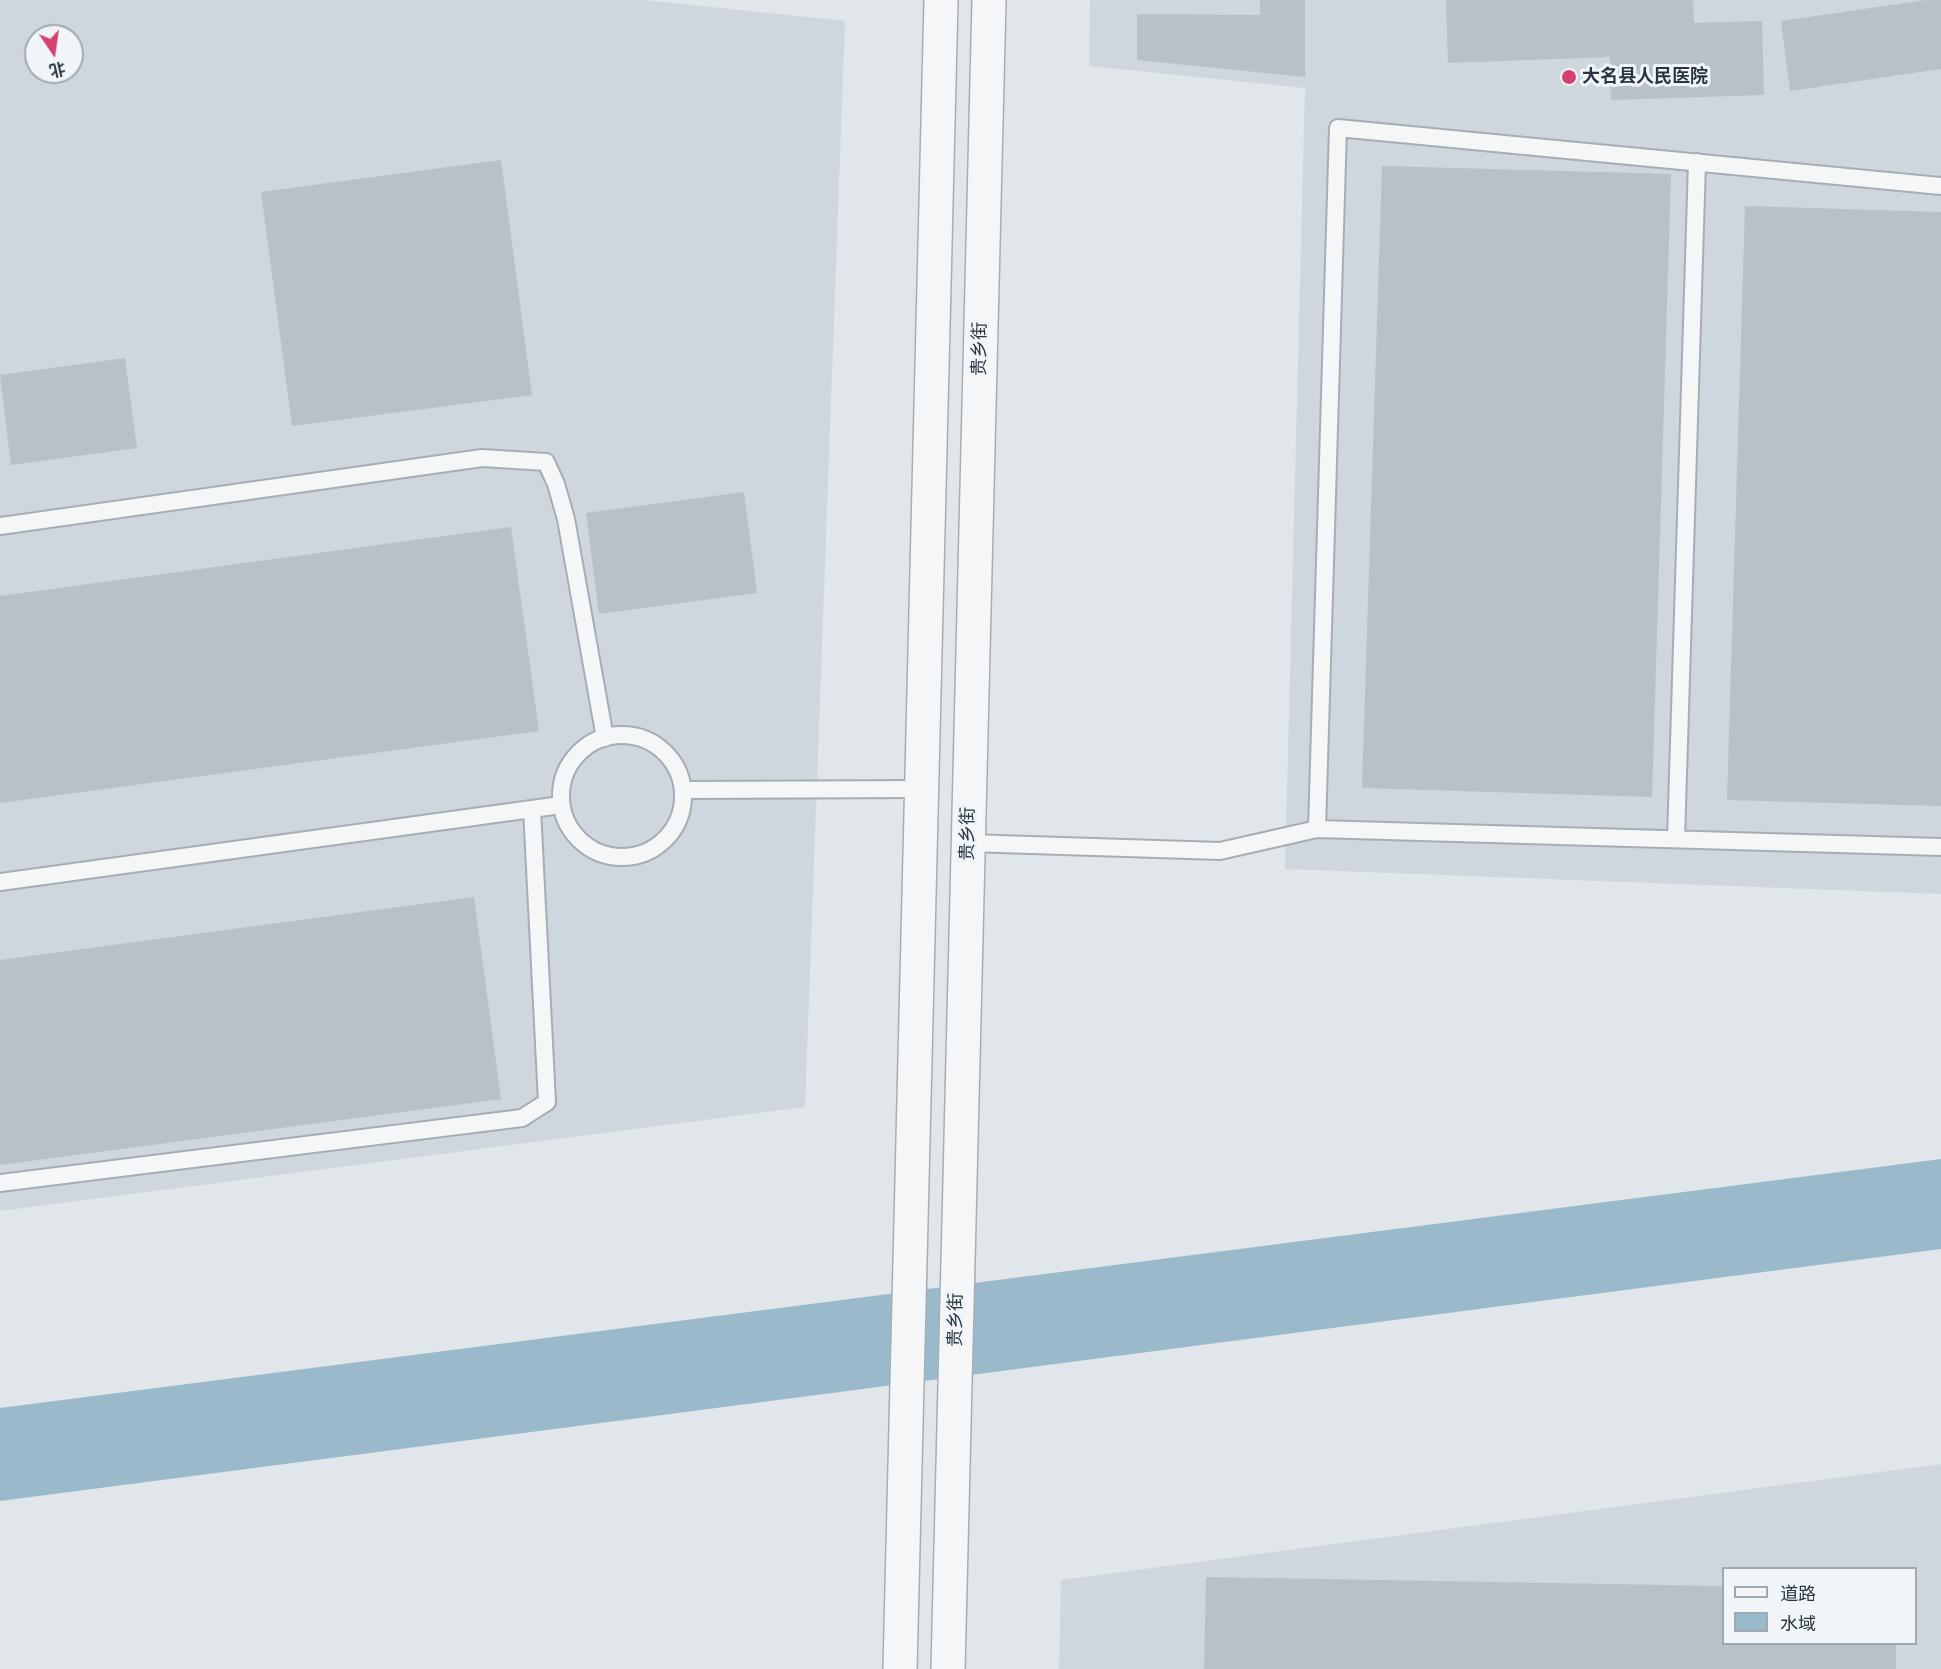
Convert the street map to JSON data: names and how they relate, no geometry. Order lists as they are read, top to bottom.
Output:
{
  "streets": {
    "street": ["贵乡街"]
  },
  "places": ["大名县人民医院"],
  "legend": ["道路", "水域"],
  "north": "bottom"
}
